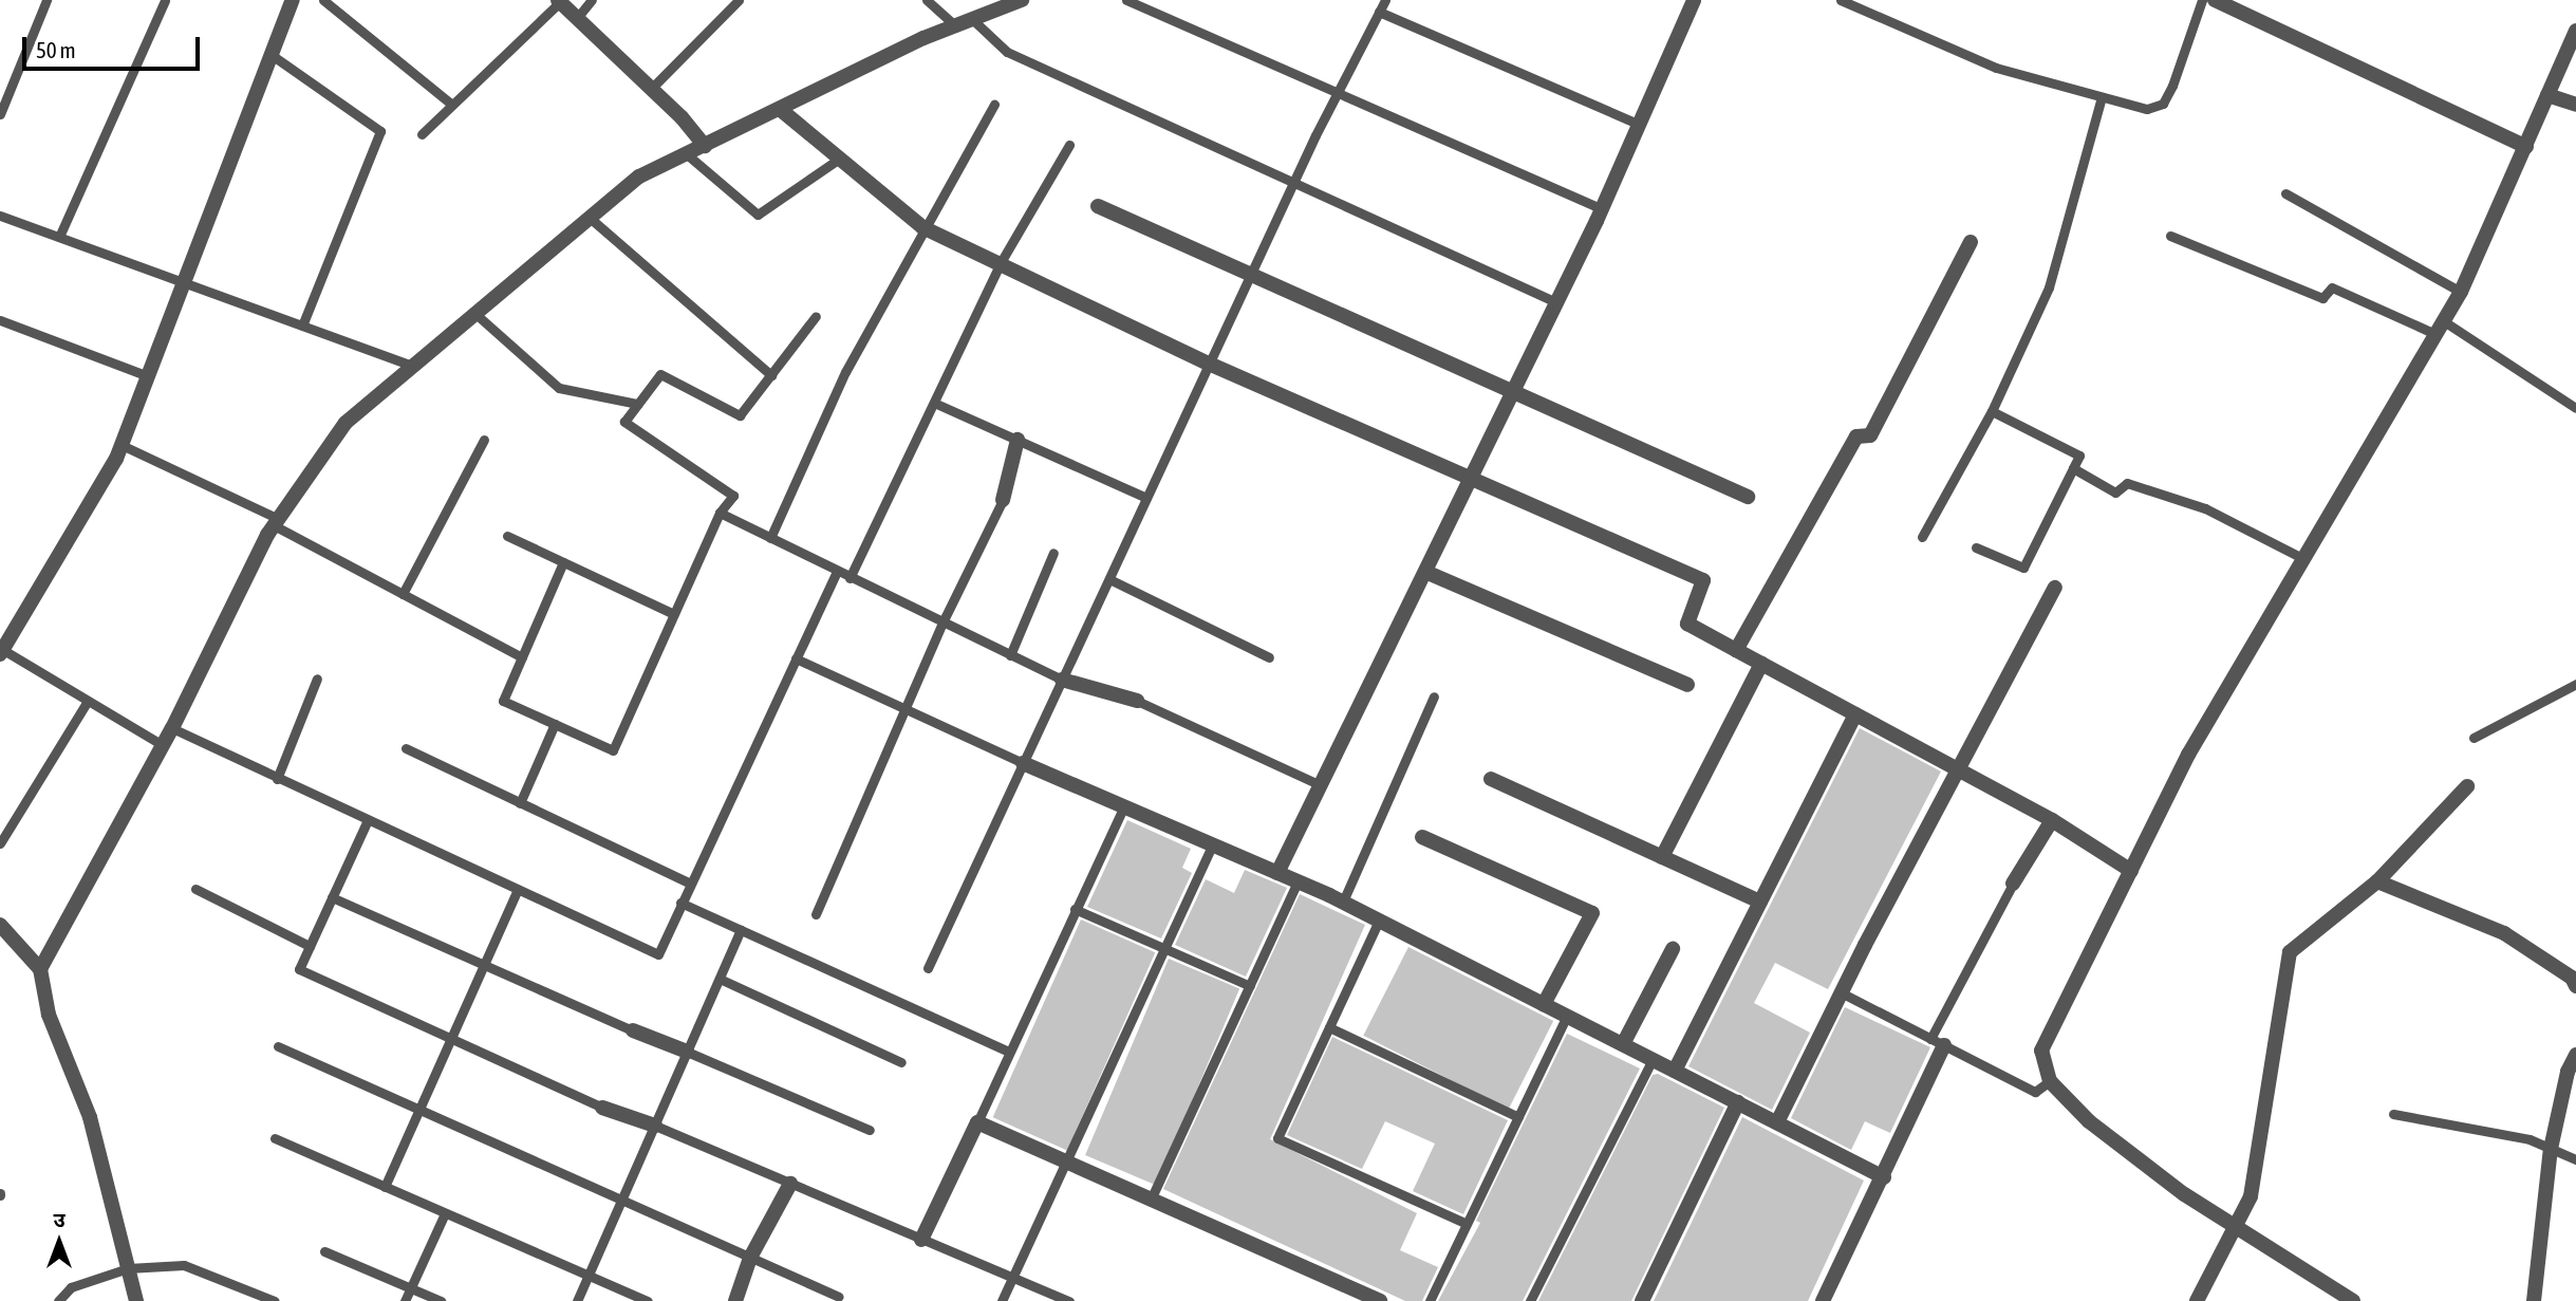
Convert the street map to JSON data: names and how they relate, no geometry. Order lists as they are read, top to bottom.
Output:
{
  "scale_bar": "50 m",
  "north": "top"
}
